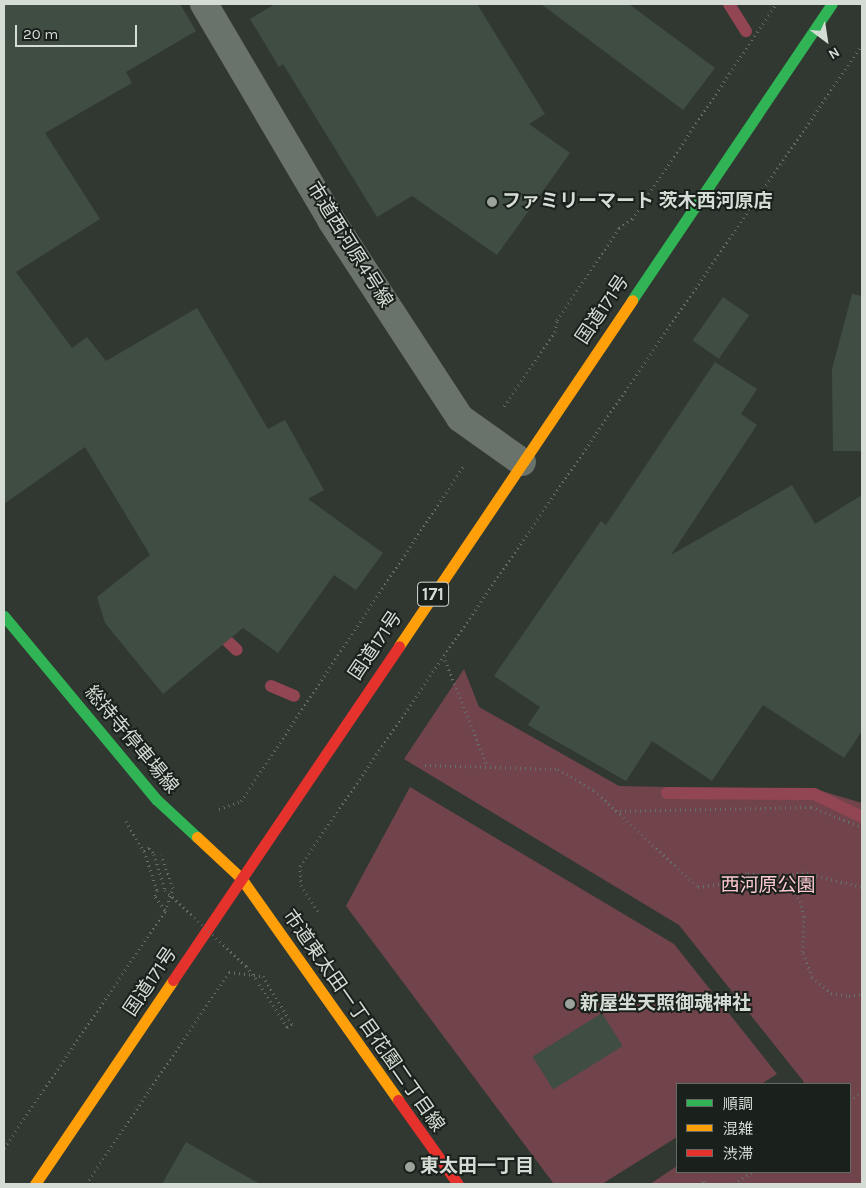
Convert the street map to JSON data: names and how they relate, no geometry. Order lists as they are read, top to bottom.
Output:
{
  "streets": {
    "main road": [
      "国道171号",
      "171",
      "総持寺停車場線",
      "市道東太田一丁目花園二丁目線"
    ],
    "street": ["市道西河原4号線"]
  },
  "crossings": [
    ["市道西河原4号線", "国道171号"],
    ["国道171号", "総持寺停車場線"],
    ["国道171号", "市道東太田一丁目花園二丁目線"],
    ["総持寺停車場線", "市道東太田一丁目花園二丁目線"]
  ],
  "parks": ["西河原公園"],
  "places": ["ファミリーマート 茨木西河原店", "新屋坐天照御魂神社", "東太田一丁目"],
  "legend": ["順調", "混雑", "渋滞"],
  "scale_bar": "20 m",
  "north": "bottom right"
}
